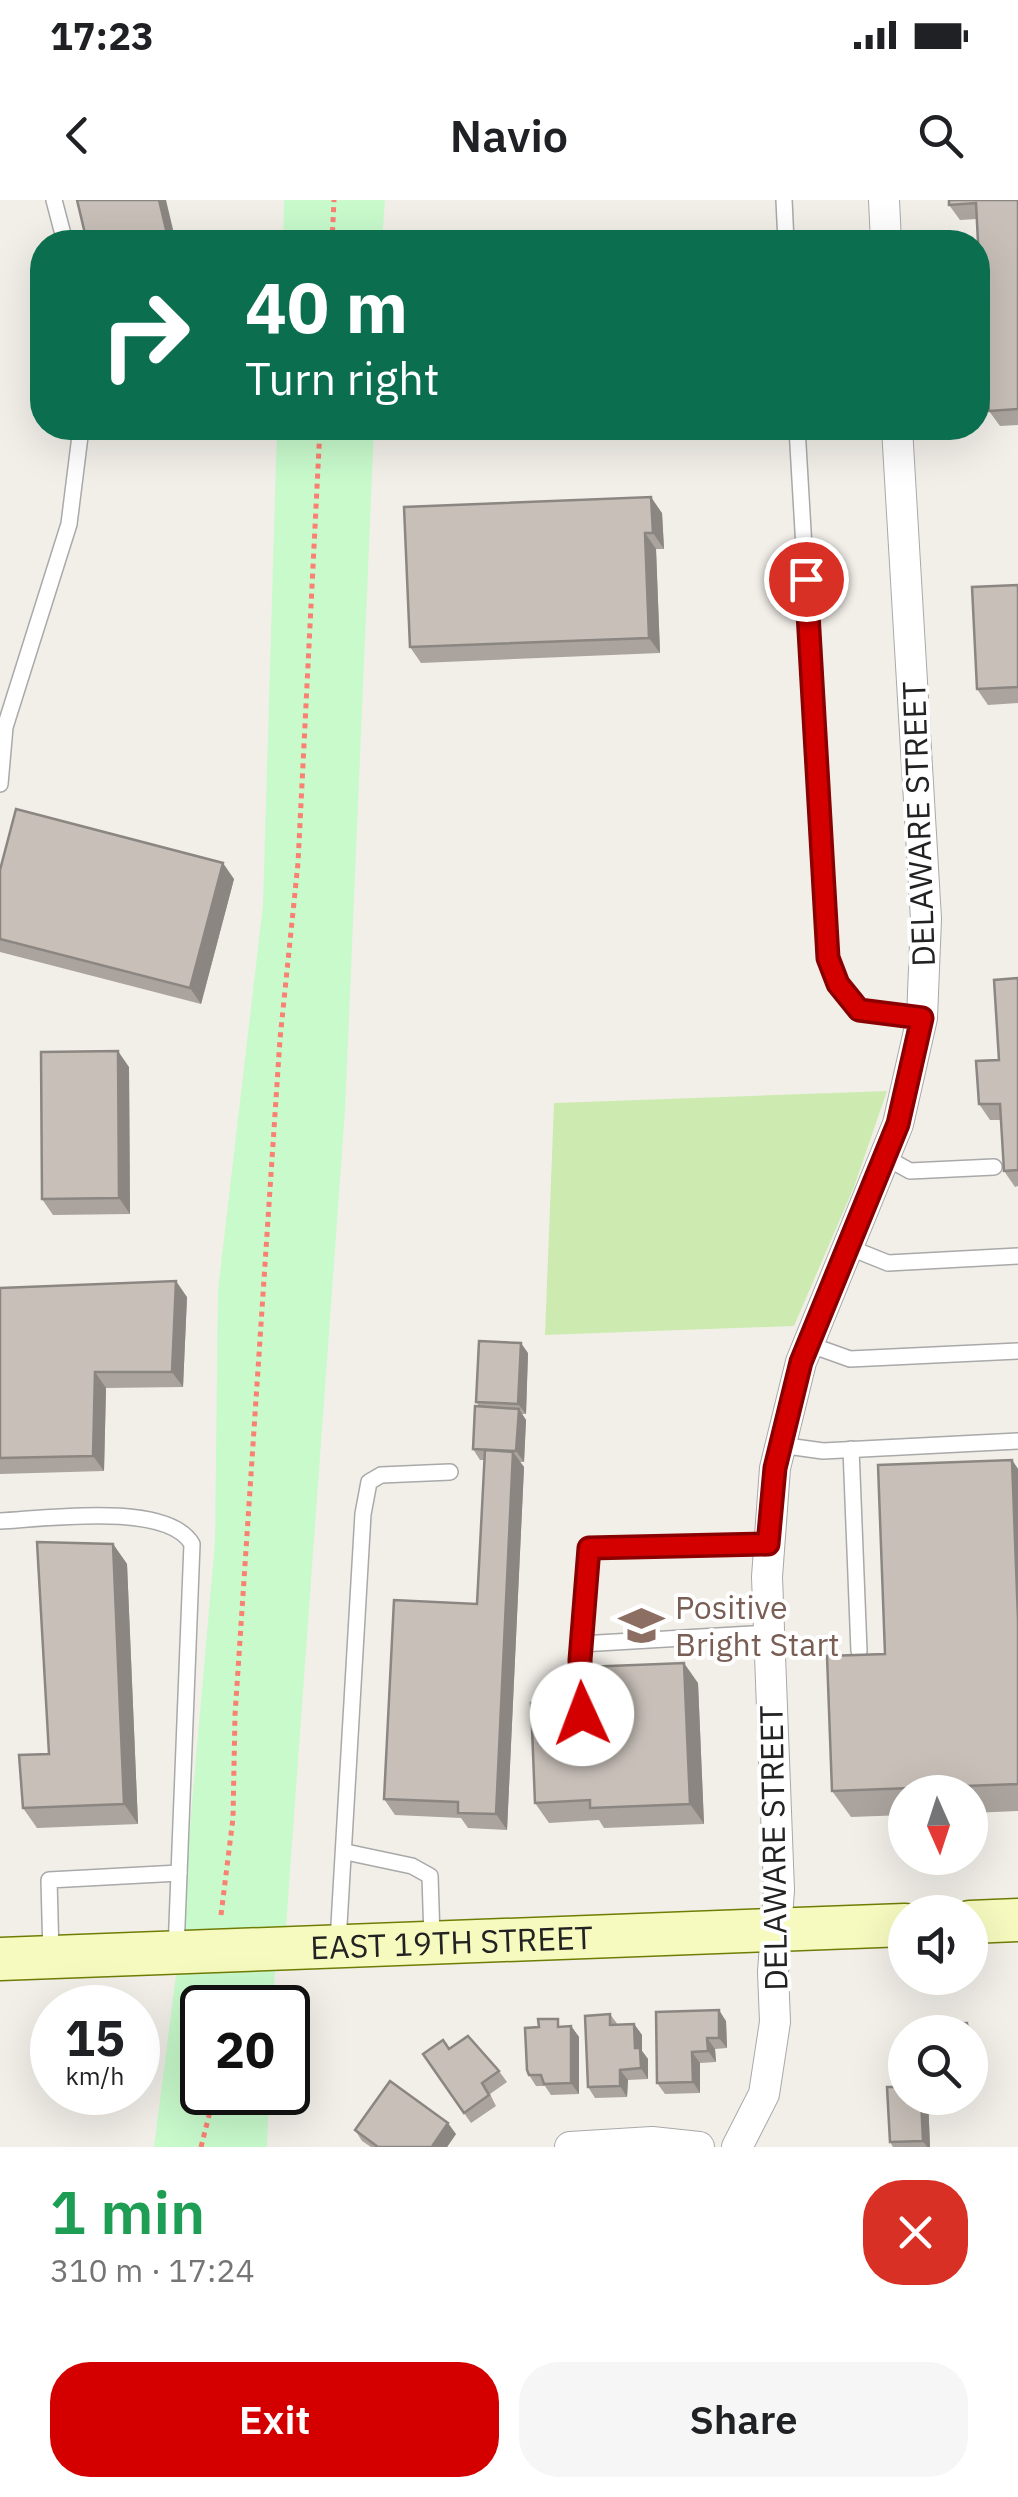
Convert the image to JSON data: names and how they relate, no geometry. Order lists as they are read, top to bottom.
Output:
{
  "streets": {
    "main road": ["EAST 19TH STREET"],
    "street": ["DELAWARE STREET"]
  },
  "crossings": [
    ["DELAWARE STREET", "EAST 19TH STREET"]
  ],
  "places": {
    "school or university": ["Positive Bright Start"]
  },
  "north": "bottom",
  "page": {
    "status": "17:23",
    "header": "Navio",
    "turn": ["40 m", "Turn right"],
    "speed": "15 km/h",
    "limit": "20",
    "heading": ["1 min", "310 m · 17:24"],
    "buttons": ["Exit", "Share"]
  }
}
